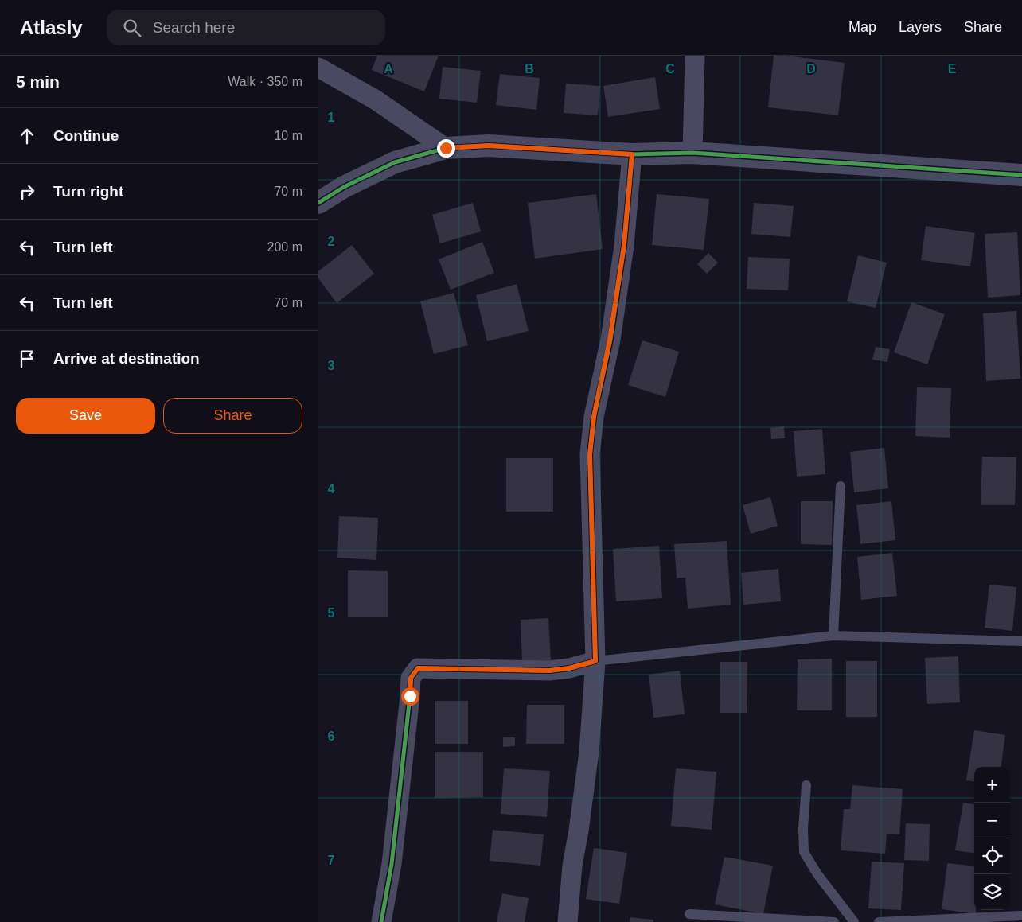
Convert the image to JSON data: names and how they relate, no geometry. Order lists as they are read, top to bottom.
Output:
{
  "page": {
    "header": "Atlasly",
    "search": "Search here",
    "nav": ["Map", "Layers", "Share"],
    "heading": ["5 min", "Walk · 350 m"],
    "list": [
      ["Continue", "10 m"],
      ["Turn right", "70 m"],
      ["Turn left", "200 m"],
      ["Turn left", "70 m"],
      "Arrive at destination"
    ],
    "buttons": ["Save", "Share"],
    "map_buttons": ["+", "−"]
  },
  "grid": {
    "columns": [
      "A",
      "B",
      "C",
      "D",
      "E"
    ],
    "rows": [
      "1",
      "2",
      "3",
      "4",
      "5",
      "6",
      "7"
    ]
  }
}
